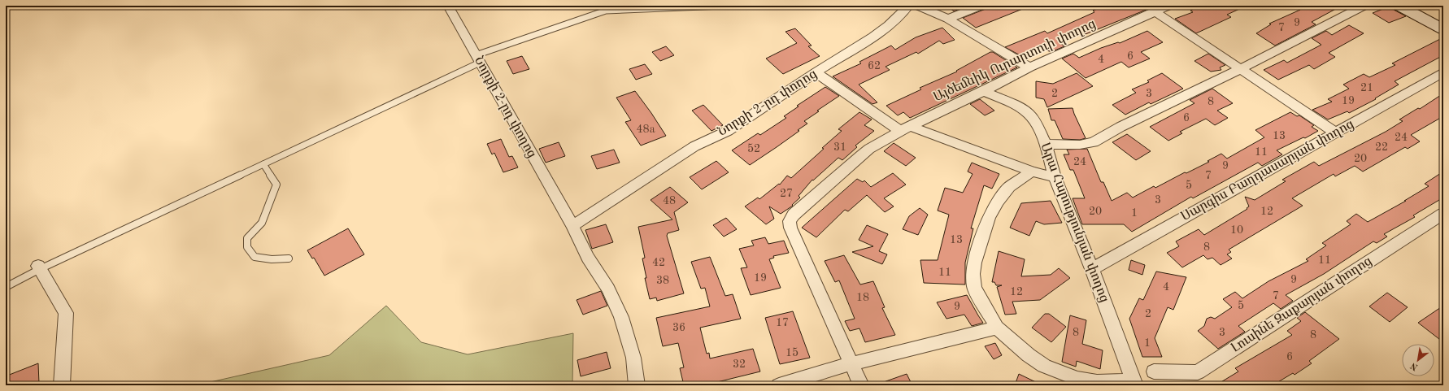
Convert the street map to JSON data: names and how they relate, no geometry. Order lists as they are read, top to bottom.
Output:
{
  "streets": {
    "street": [
      "Այծեմնիկ Ուրարտուի փողոց",
      "Նորքի 2-րդ փողոց",
      "Սարգիս Բաղդասարյան փողոց",
      "Արա Հարությունյան փողոց",
      "Լուսինե Զաքարյան փողոց"
    ]
  },
  "crossings": [
    ["Այծեմնիկ Ուրարտուի փողոց", "Արա Հարությունյան փողոց"],
    ["Սարգիս Բաղդասարյան փողոց", "Արա Հարությունյան փողոց"]
  ],
  "house_numbers": [
    "9",
    "7",
    "6",
    "4",
    "62",
    "21",
    "2",
    "3",
    "19",
    "8",
    "6",
    "48a",
    "13",
    "24",
    "31",
    "22",
    "52",
    "11",
    "20",
    "24",
    "9",
    "7",
    "5",
    "27",
    "3",
    "48",
    "20",
    "12",
    "1",
    "10",
    "13",
    "8",
    "11",
    "42",
    "11",
    "19",
    "9",
    "38",
    "4",
    "12",
    "7",
    "18",
    "5",
    "9",
    "2",
    "17",
    "36",
    "8",
    "3",
    "8",
    "1",
    "15",
    "6",
    "32"
  ],
  "north": "bottom left"
}
